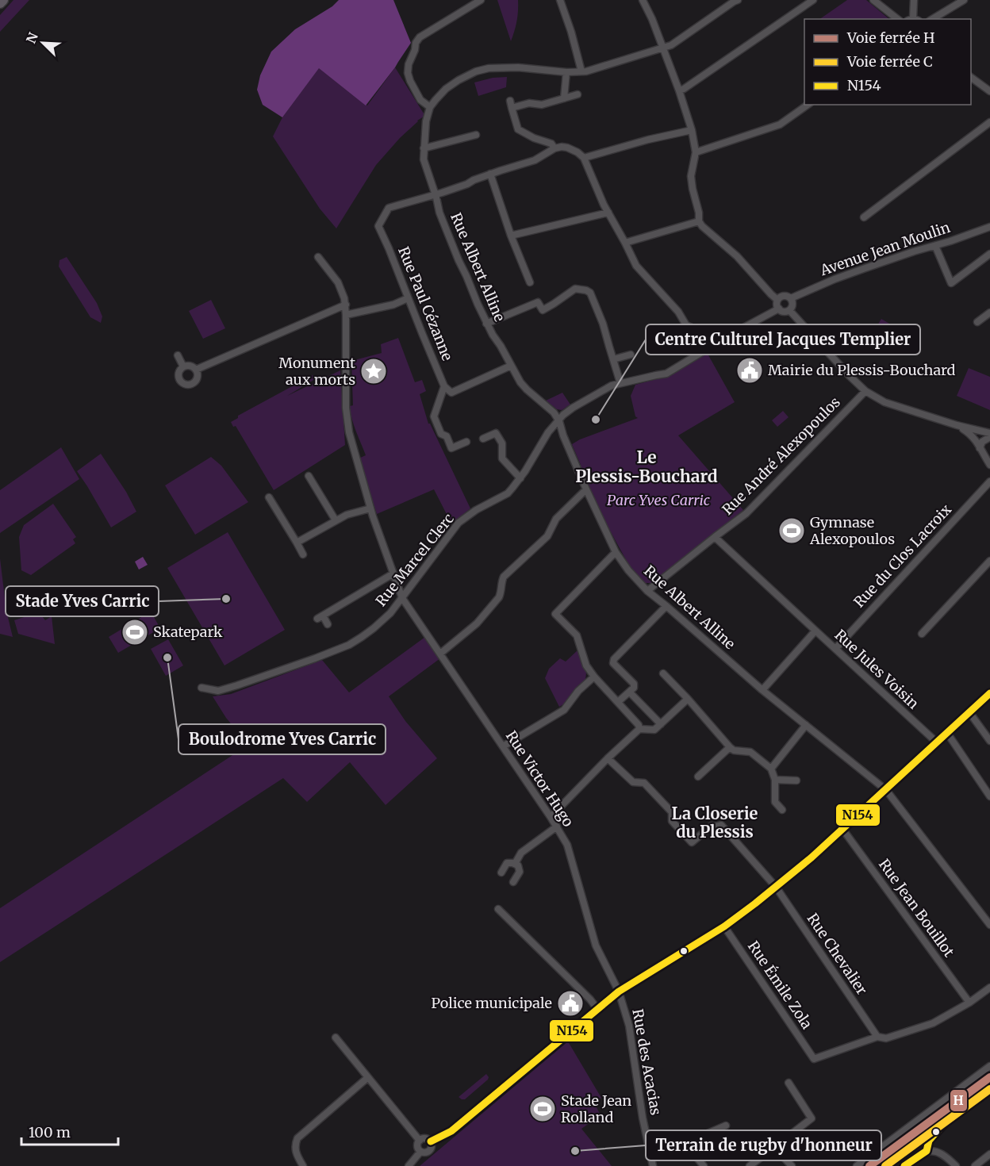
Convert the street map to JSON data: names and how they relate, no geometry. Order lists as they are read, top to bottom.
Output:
{
  "streets": {
    "street": [
      "Avenue Jean Moulin",
      "Rue Albert Alline",
      "Rue Paul Cézanne",
      "Rue André Alexopoulos",
      "Rue du Clos Lacroix",
      "Rue Marcel Clerc",
      "Rue Jules Voisin",
      "Rue Victor Hugo",
      "Rue Jean Bouillot",
      "Rue Chevalier",
      "Rue Émile Zola",
      "Rue des Acacias"
    ]
  },
  "crossings": [
    ["Avenue Jean Moulin", "Rue Marcel Clerc"],
    ["Rue Albert Alline", "Rue Paul Cézanne"],
    ["Rue Albert Alline", "Rue André Alexopoulos"],
    ["Rue Albert Alline", "Rue Marcel Clerc"],
    ["Rue Albert Alline", "Rue Jules Voisin"],
    ["Rue du Clos Lacroix", "Rue Jules Voisin"],
    ["Rue Marcel Clerc", "Rue Victor Hugo"],
    ["Rue Victor Hugo", "Rue des Acacias"],
    ["Rue Chevalier", "Rue Émile Zola"]
  ],
  "districts": ["Le Plessis-Bouchard", "La Closerie du Plessis"],
  "parks": ["Parc Yves Carric"],
  "places": {
    "public building": ["Mairie du Plessis-Bouchard", "Police municipale"],
    "place": ["Monument aux morts"],
    "other": [
      "Centre Culturel Jacques Templier",
      "Stade Yves Carric",
      "Boulodrome Yves Carric",
      "Terrain de rugby d'honneur"
    ],
    "sports": ["Gymnase Alexopoulos", "Skatepark", "Stade Jean Rolland"]
  },
  "lines": ["transit line N154", "rail line H", "rail line C"],
  "legend": ["Voie ferrée H", "Voie ferrée C", "N154"],
  "scale_bar": "100 m",
  "north": "top left"
}
